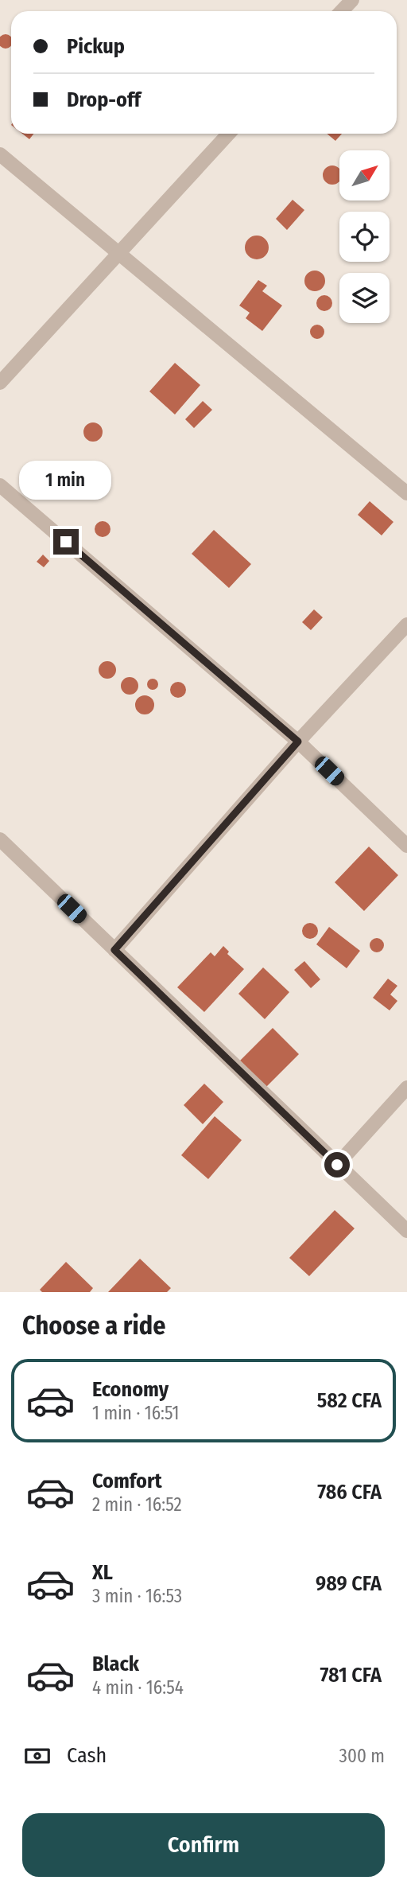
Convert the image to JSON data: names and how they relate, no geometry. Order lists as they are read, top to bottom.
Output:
{
  "north": "top right",
  "page": {
    "banner": ["Pickup", "Drop-off"],
    "bubble": "1 min",
    "heading": "Choose a ride",
    "list": [
      {
        "name": "Economy",
        "note": "1 min · 16:51",
        "value": "582 CFA"
      },
      {
        "name": "Comfort",
        "note": "2 min · 16:52",
        "value": "786 CFA"
      },
      {
        "name": "XL",
        "note": "3 min · 16:53",
        "value": "989 CFA"
      },
      {
        "name": "Black",
        "note": "4 min · 16:54",
        "value": "781 CFA"
      }
    ],
    "pay": ["Cash", "300 m"],
    "buttons": "Confirm"
  }
}
